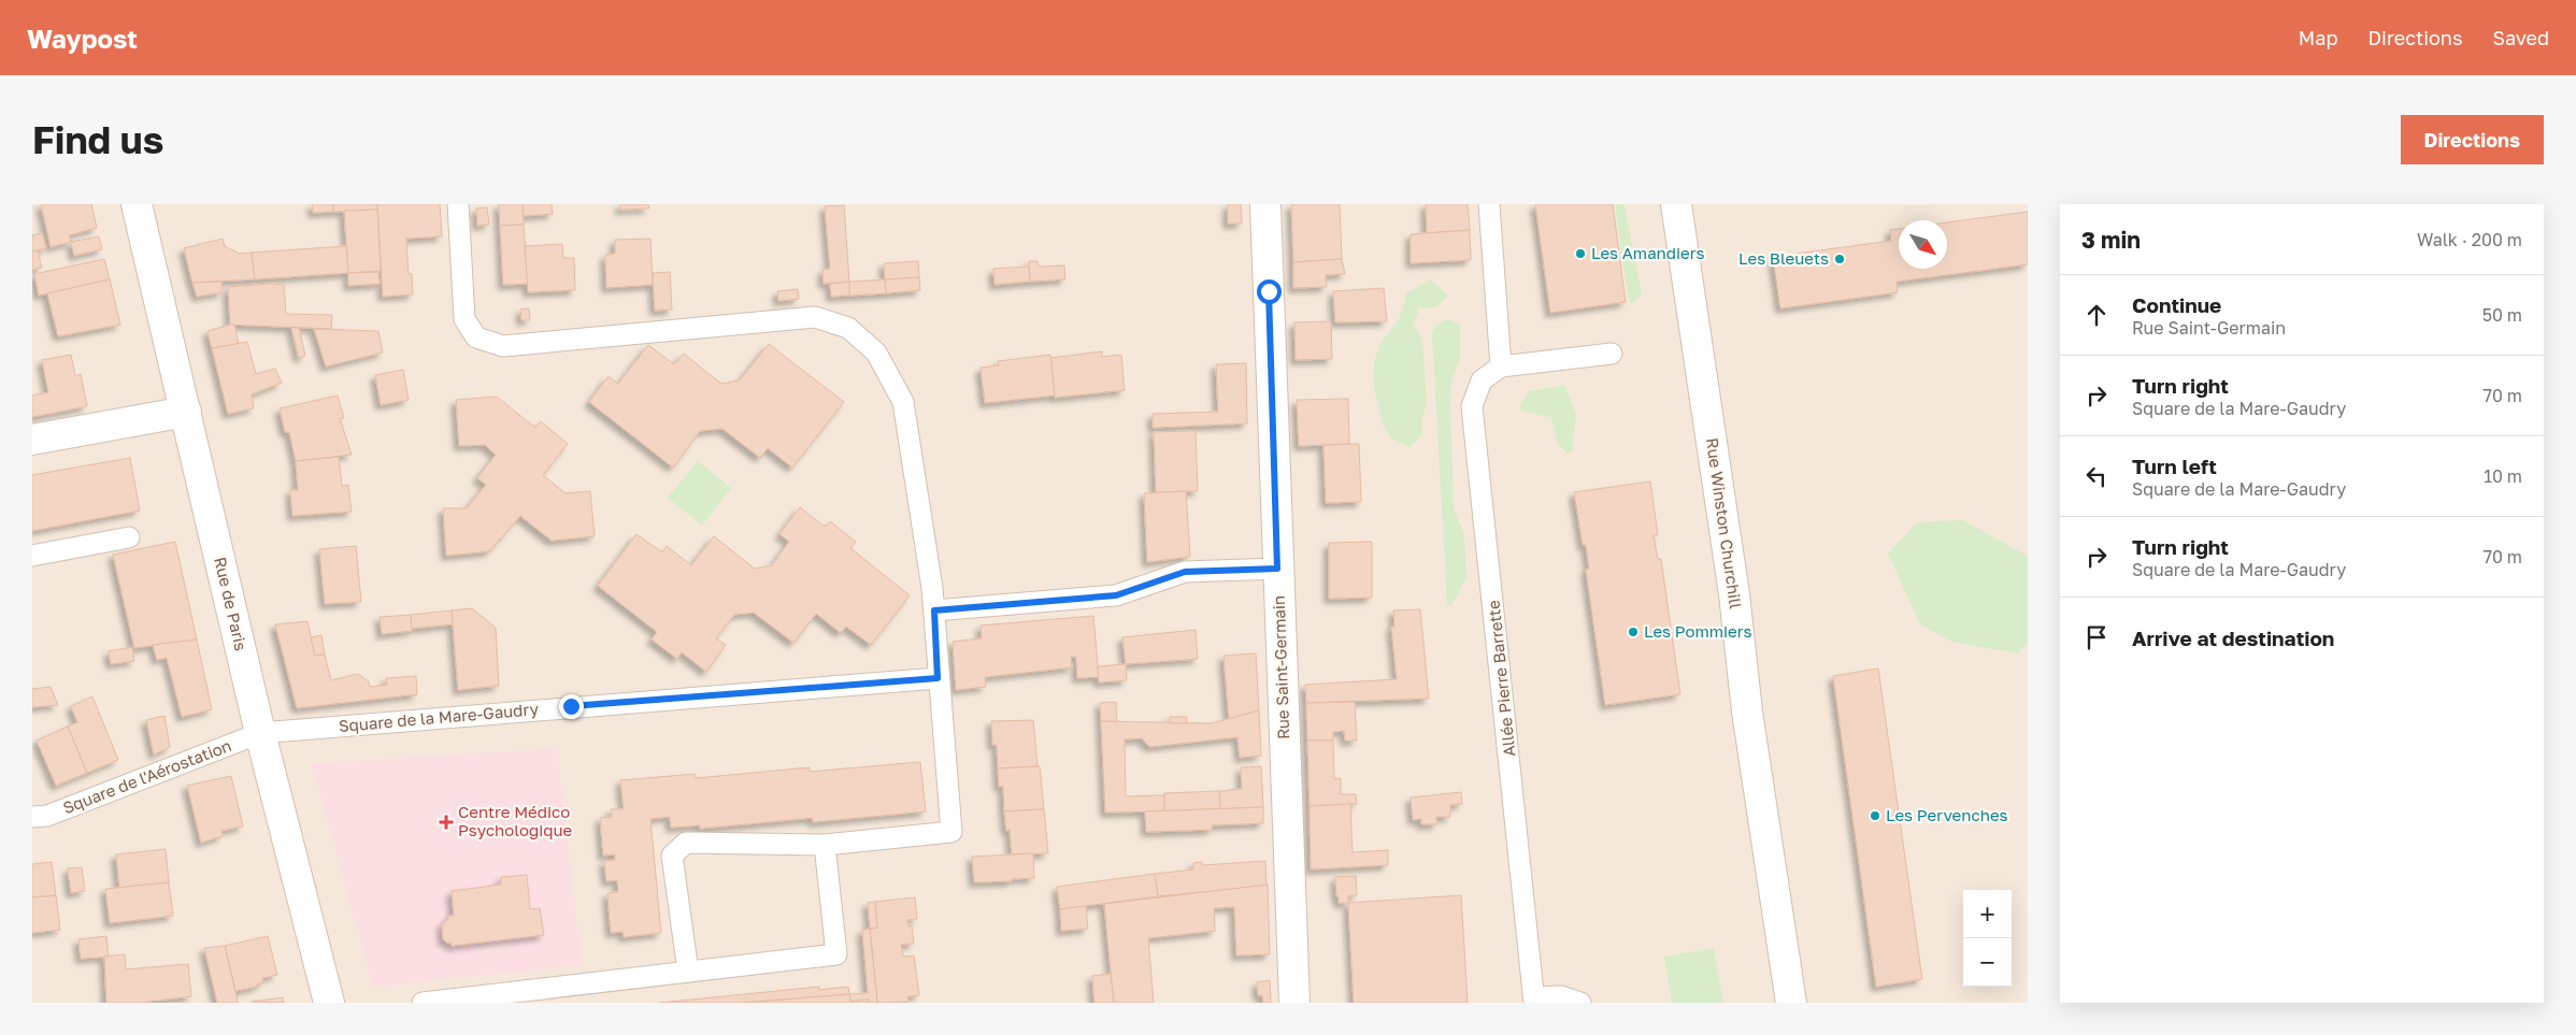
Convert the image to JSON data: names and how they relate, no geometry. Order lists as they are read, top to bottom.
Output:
{
  "streets": {
    "street": ["Rue Winston Churchill", "Rue de Paris", "Rue Saint-Germain"],
    "lane": ["Allée Pierre Barrette", "Square de la Mare-Gaudry", "Square de l'Aérostation"]
  },
  "crossings": [
    ["Rue de Paris", "Square de la Mare-Gaudry"],
    ["Rue de Paris", "Square de l'Aérostation"],
    ["Square de la Mare-Gaudry", "Square de l'Aérostation"]
  ],
  "places": {
    "other": [
      "Les Amandiers",
      "Les Bleuets",
      "Les Pommiers",
      "Les Pervenches"
    ],
    "health": ["Centre Médico Psychologique"]
  },
  "north": "bottom right",
  "page": {
    "header": "Waypost",
    "nav": ["Map", "Directions", "Saved"],
    "buttons": "Directions",
    "title": "Find us",
    "heading": ["3 min", "Walk · 200 m"],
    "list": [
      ["Continue", "Rue Saint-Germain", "50 m"],
      ["Turn right", "Square de la Mare-Gaudry", "70 m"],
      ["Turn left", "Square de la Mare-Gaudry", "10 m"],
      ["Turn right", "Square de la Mare-Gaudry", "70 m"],
      "Arrive at destination"
    ],
    "map_buttons": ["+", "−"]
  }
}
